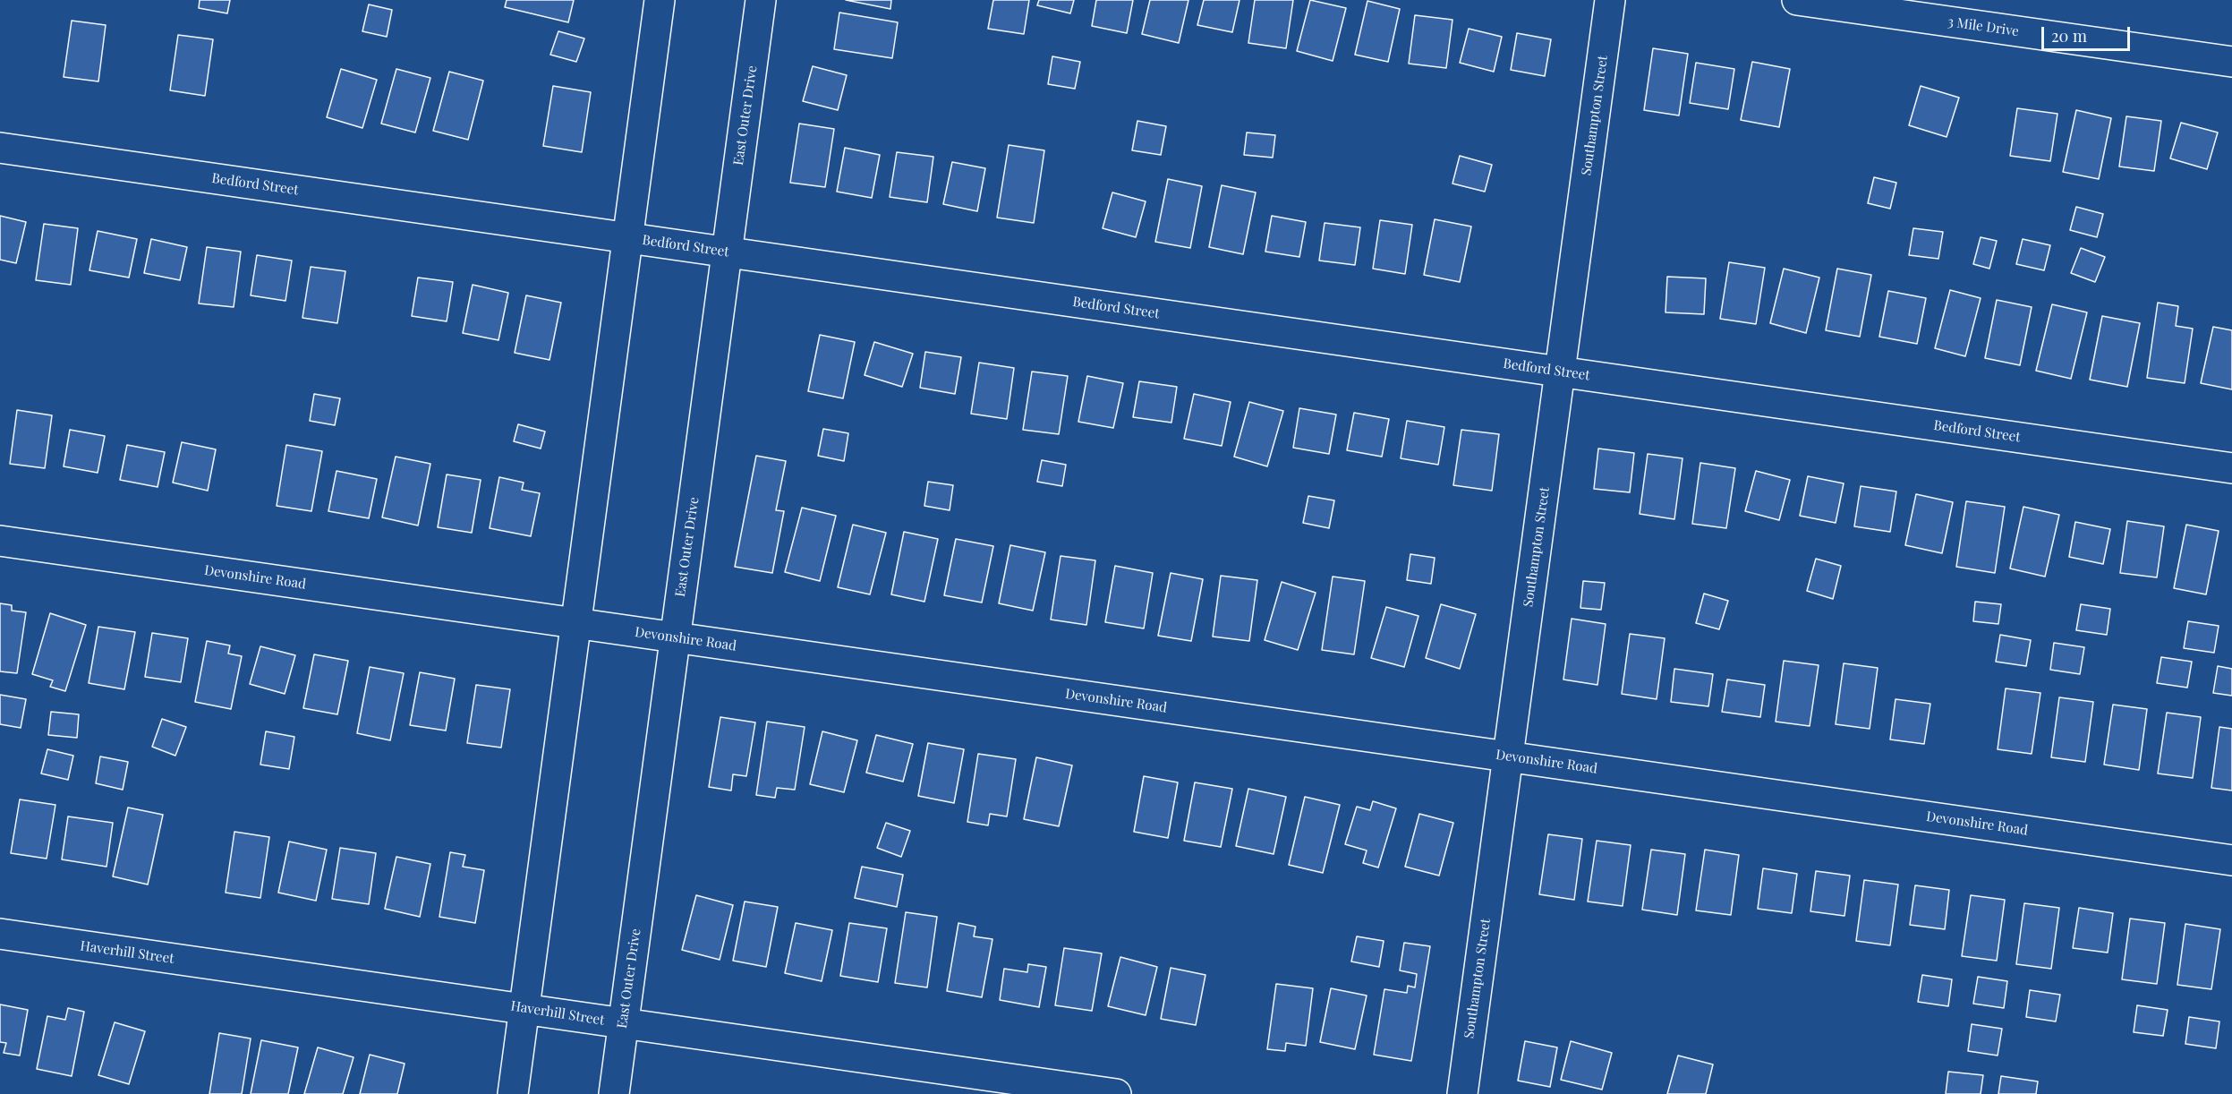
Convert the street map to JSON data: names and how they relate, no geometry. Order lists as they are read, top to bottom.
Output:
{
  "streets": {
    "street": [
      "3 Mile Drive",
      "East Outer Drive",
      "Southampton Street",
      "Bedford Street",
      "Devonshire Road",
      "Haverhill Street"
    ]
  },
  "crossings": [
    ["East Outer Drive", "Bedford Street"],
    ["East Outer Drive", "Devonshire Road"],
    ["East Outer Drive", "Haverhill Street"],
    ["Southampton Street", "Bedford Street"],
    ["Southampton Street", "Devonshire Road"]
  ],
  "scale_bar": "20 m"
}
